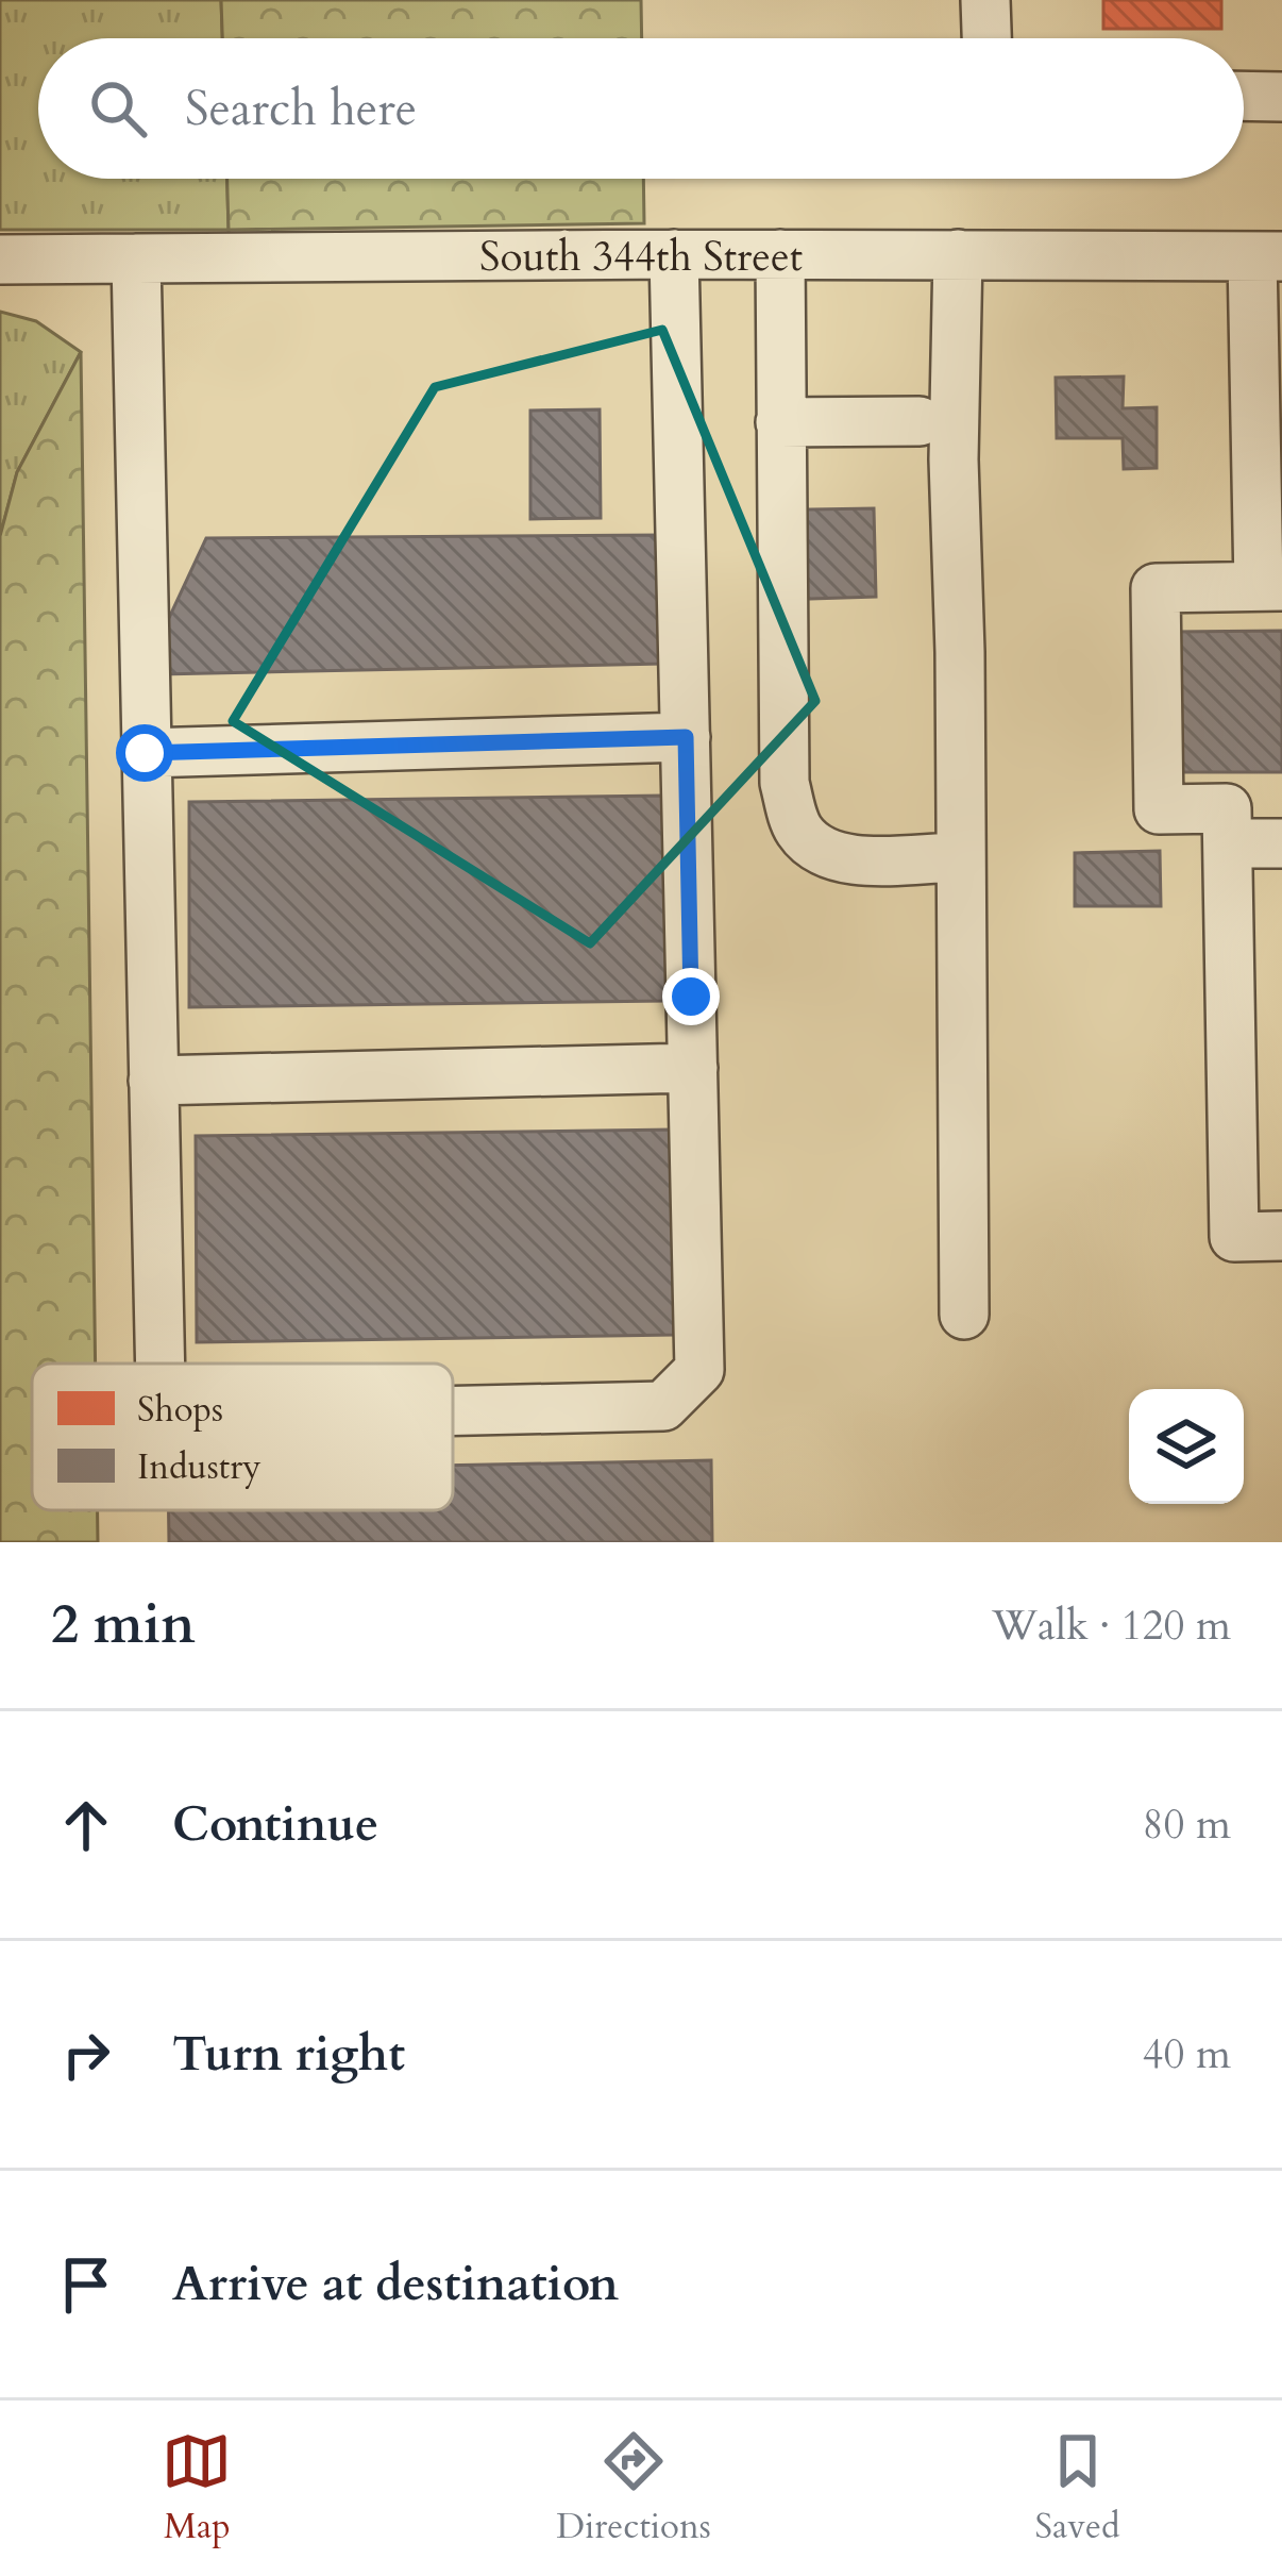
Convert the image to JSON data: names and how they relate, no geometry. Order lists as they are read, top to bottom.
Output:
{
  "streets": {
    "street": ["South 344th Street"]
  },
  "legend": ["Shops", "Industry"],
  "page": {
    "search": "Search here",
    "heading": ["2 min", "Walk · 120 m"],
    "list": [
      ["Continue", "80 m"],
      ["Turn right", "40 m"],
      "Arrive at destination"
    ],
    "nav": ["Map", "Directions", "Saved"]
  }
}
